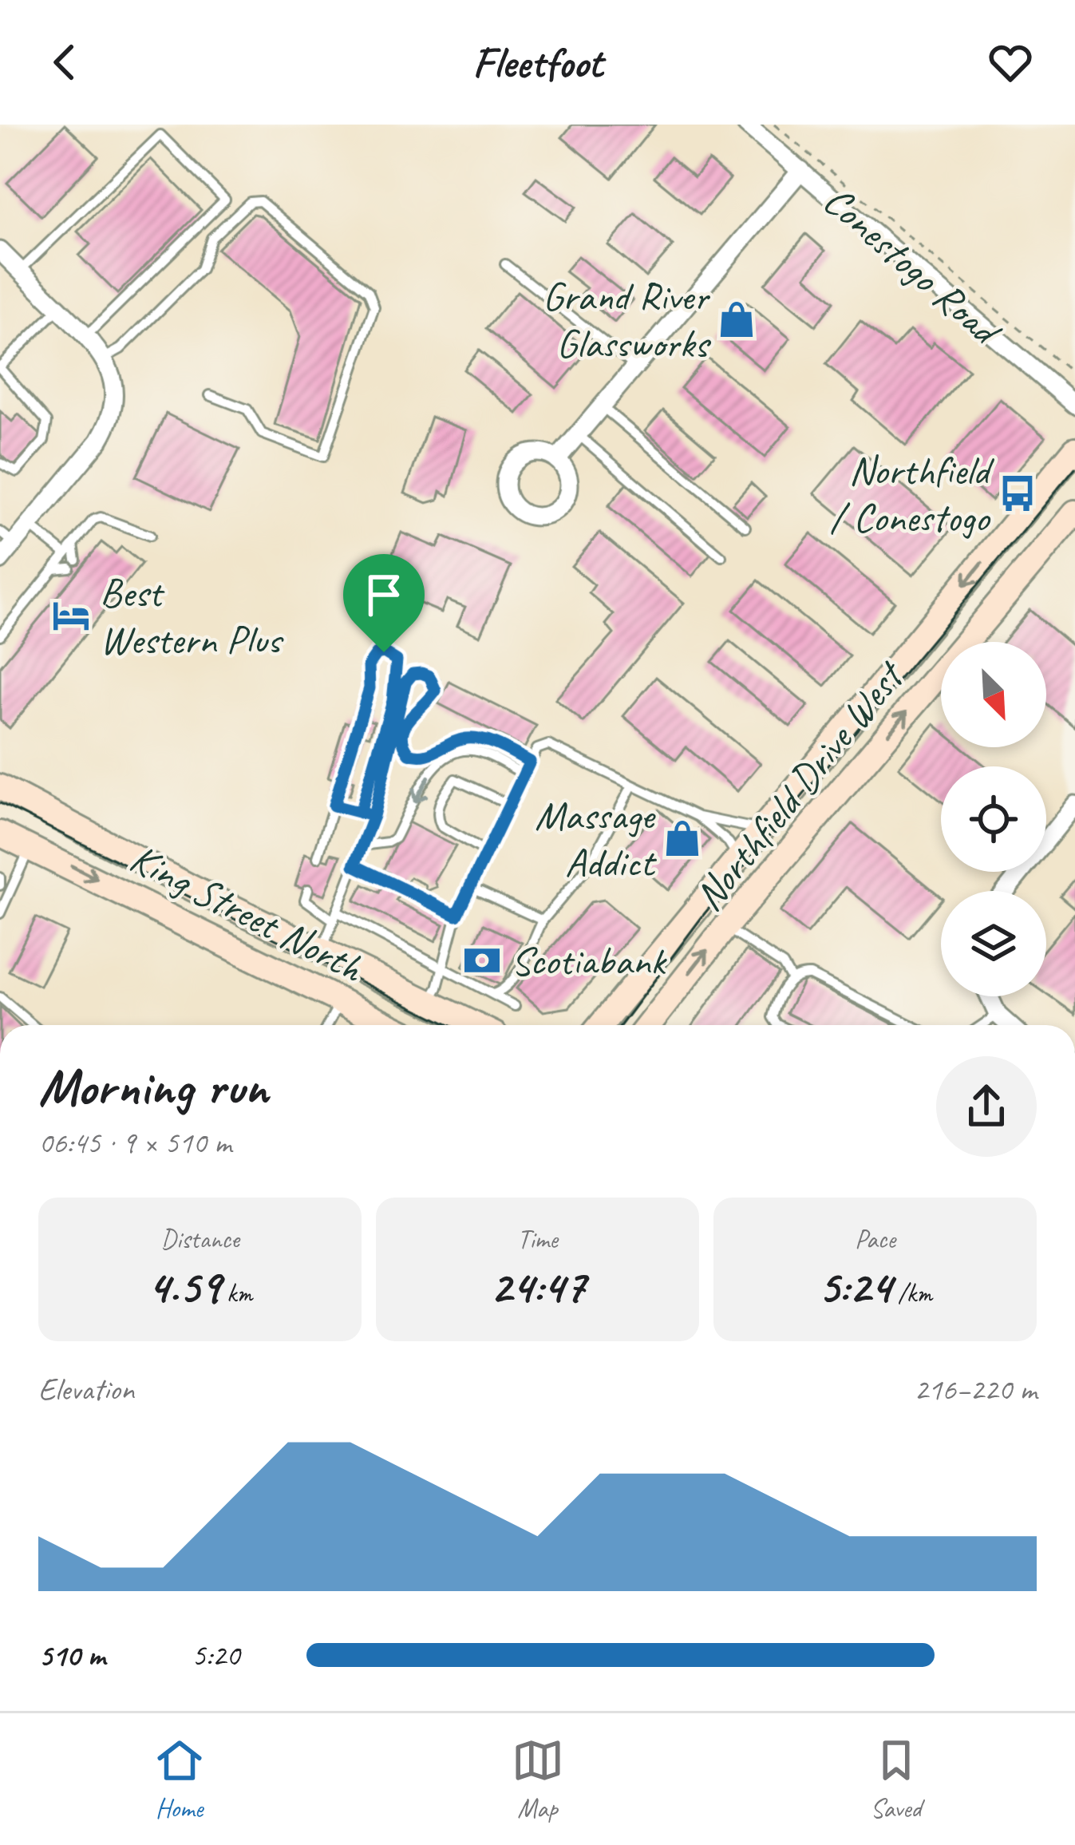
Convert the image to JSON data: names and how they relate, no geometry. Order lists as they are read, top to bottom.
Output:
{
  "streets": {
    "main road": ["Northfield Drive West", "King Street North"],
    "street": ["Conestogo Road"]
  },
  "places": {
    "shop": ["Grand River Glassworks", "Massage Addict"],
    "bus stop": ["Northfield / Conestogo"],
    "hotel": ["Best Western Plus"],
    "bank": ["Scotiabank"]
  },
  "north": "bottom right",
  "page": {
    "header": "Fleetfoot",
    "heading": ["Morning run", "06:45 · 9 × 510 m"],
    "stats": [
      ["Distance", "4.59 km"],
      ["Time", "24:47"],
      ["Pace", "5:24 /km"]
    ],
    "chart": ["Elevation", "216–220 m"],
    "list": [
      {
        "name": "510 m",
        "note": "5:20"
      }
    ],
    "tabs": ["Home", "Map", "Saved"]
  }
}
